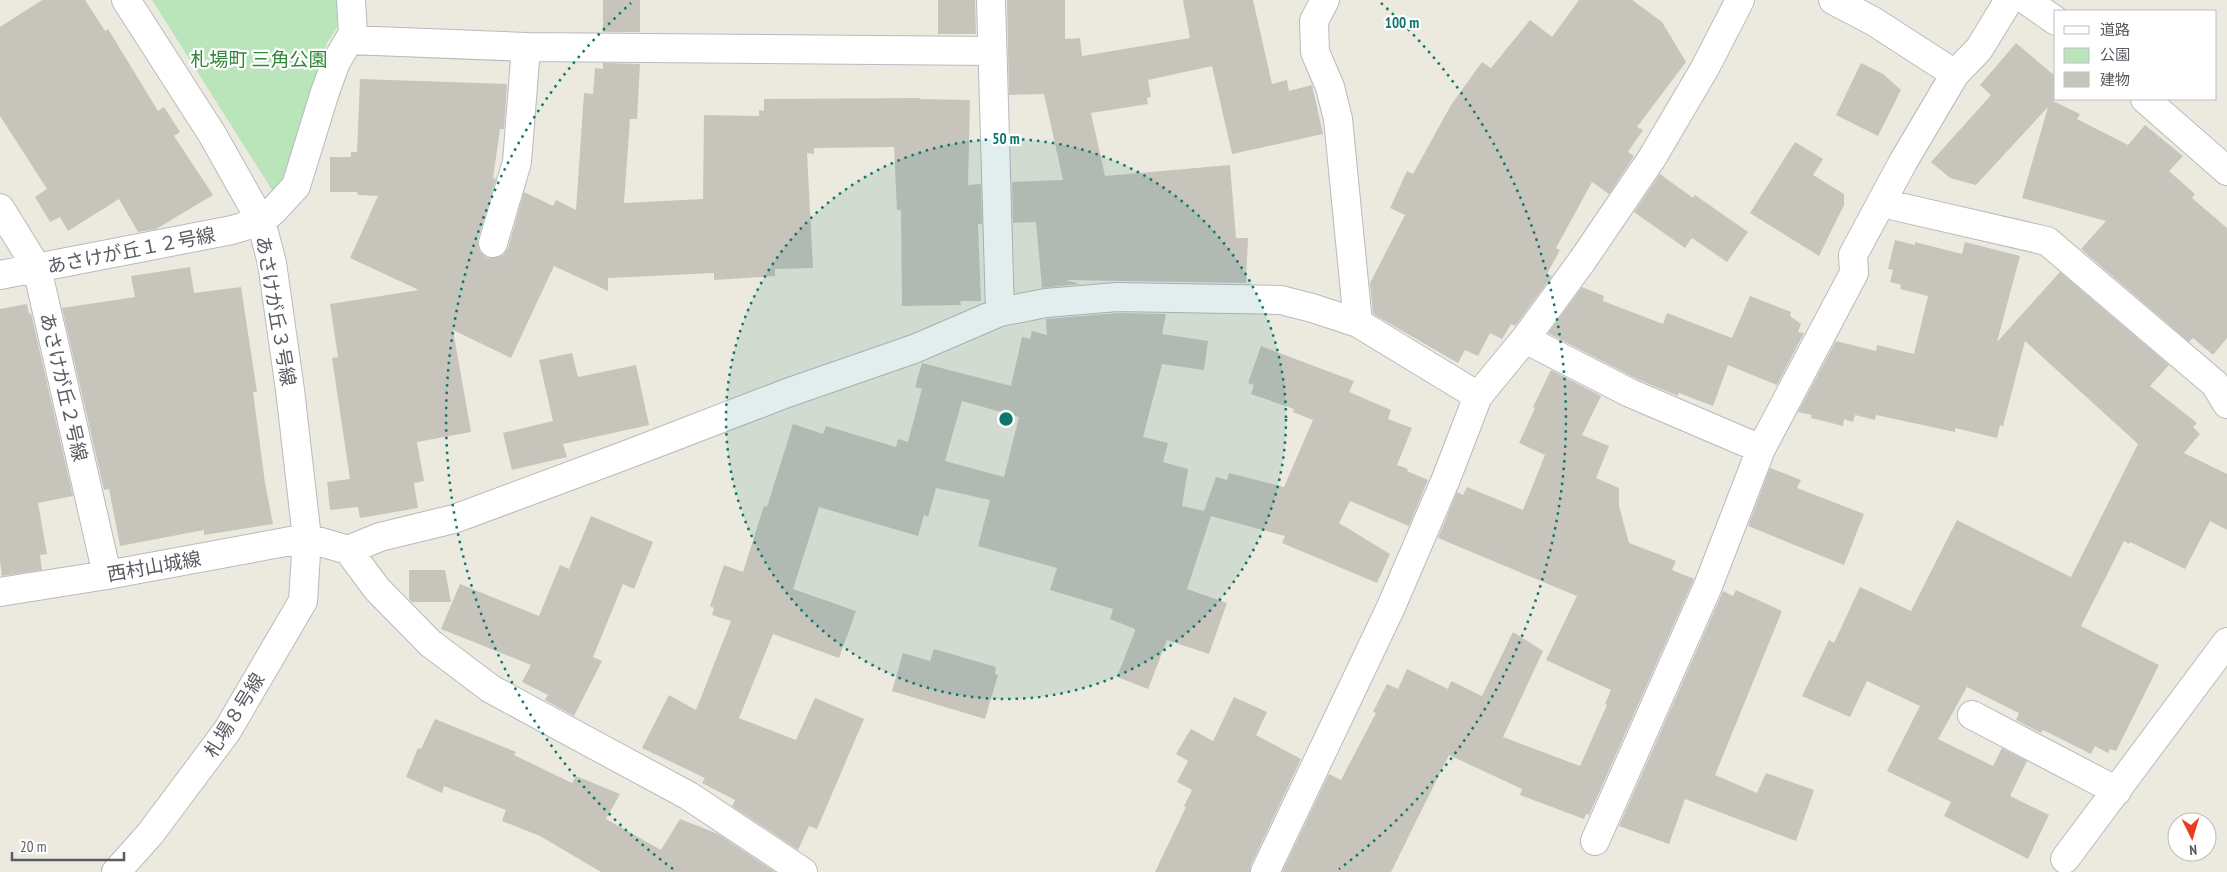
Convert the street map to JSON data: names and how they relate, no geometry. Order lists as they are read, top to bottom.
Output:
{
  "streets": {
    "street": [
      "あさけが丘１２号線",
      "あさけが丘３号線",
      "あさけが丘２号線",
      "西村山城線",
      "札場８号線"
    ]
  },
  "crossings": [
    ["あさけが丘１２号線", "あさけが丘３号線"],
    ["あさけが丘１２号線", "あさけが丘２号線"],
    ["あさけが丘３号線", "西村山城線"],
    ["あさけが丘３号線", "札場８号線"],
    ["あさけが丘２号線", "西村山城線"],
    ["西村山城線", "札場８号線"]
  ],
  "parks": ["札場町 三角公園"],
  "legend": ["道路", "公園", "建物"],
  "scale_bar": "20 m",
  "north": "bottom",
  "rings": ["100 m", "50 m"]
}
